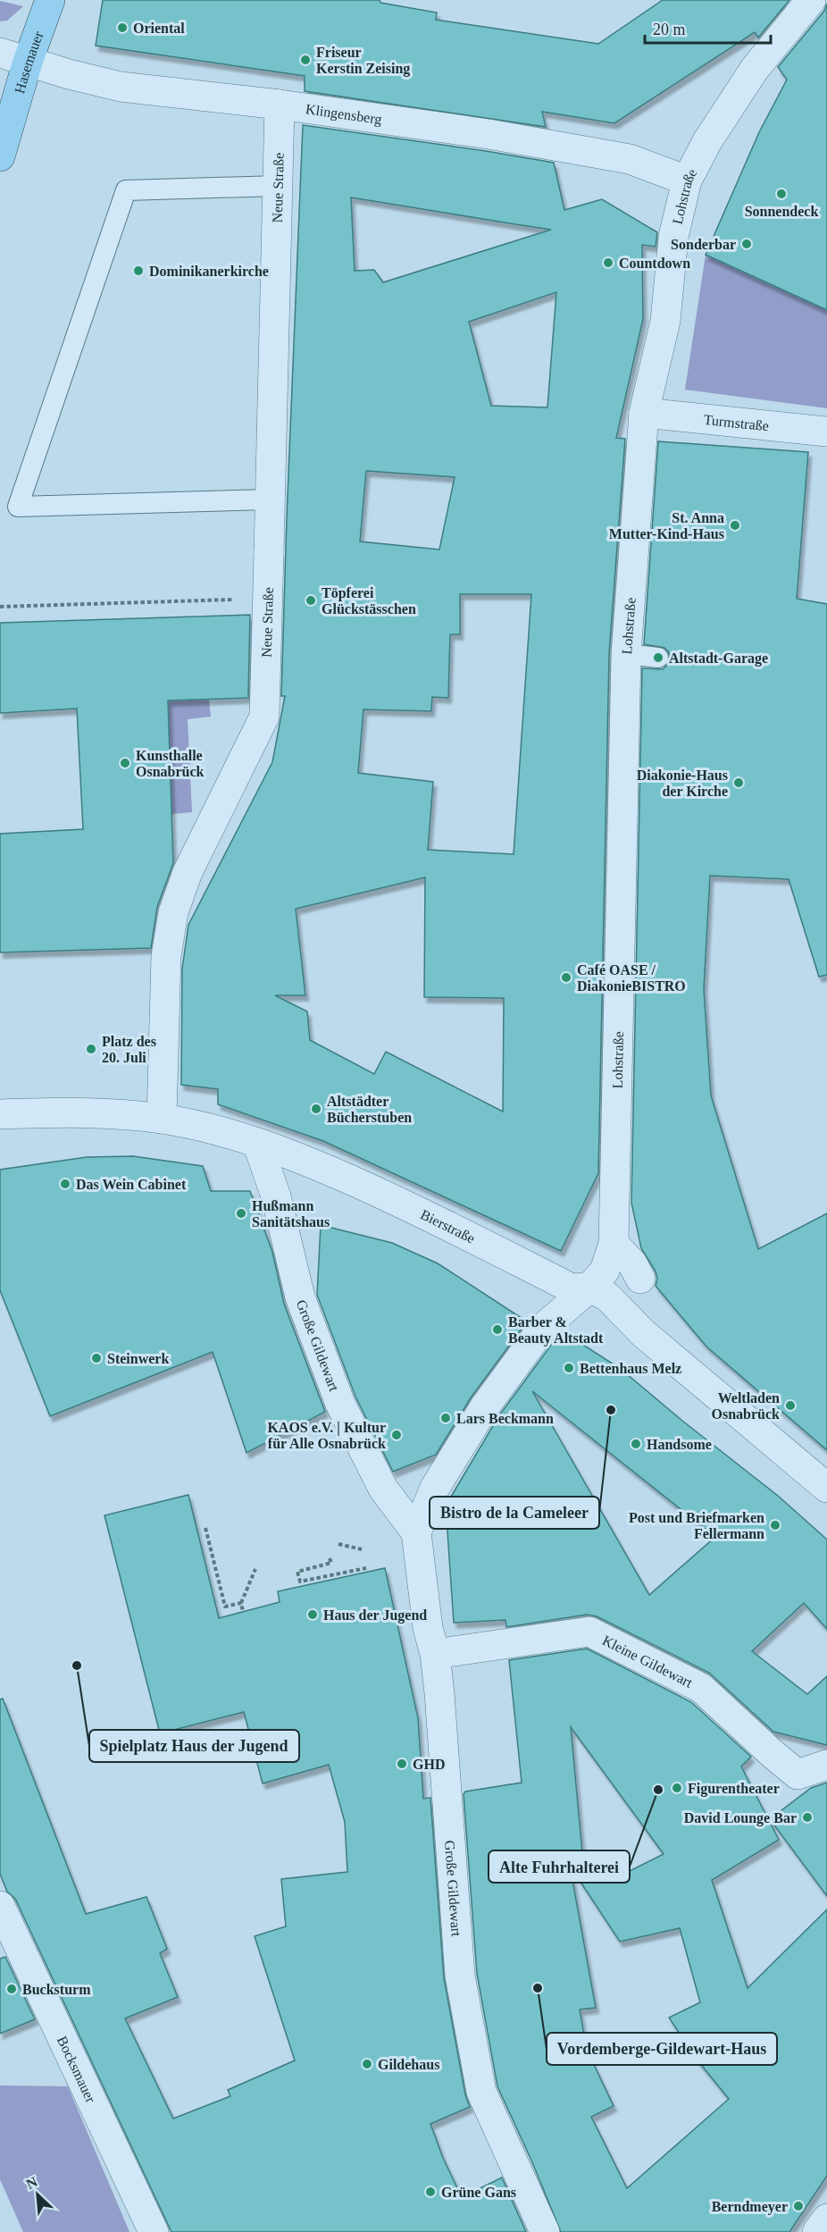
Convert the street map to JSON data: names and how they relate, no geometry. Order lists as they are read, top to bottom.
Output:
{
  "streets": {
    "main road": ["Hasemauer"],
    "street": [
      "Klingensberg",
      "Neue Straße",
      "Lohstraße",
      "Turmstraße",
      "Bierstraße",
      "Große Gildewart",
      "Kleine Gildewart",
      "Bocksmauer"
    ]
  },
  "crossings": [
    ["Hasemauer", "Klingensberg"],
    ["Klingensberg", "Neue Straße"],
    ["Klingensberg", "Lohstraße"],
    ["Neue Straße", "Bierstraße"],
    ["Lohstraße", "Turmstraße"],
    ["Lohstraße", "Bierstraße"],
    ["Lohstraße", "Große Gildewart"],
    ["Bierstraße", "Große Gildewart"],
    ["Große Gildewart", "Kleine Gildewart"]
  ],
  "places": [
    "Oriental",
    "Friseur Kerstin Zeising",
    "Sonnendeck",
    "Sonderbar",
    "Countdown",
    "Dominikanerkirche",
    "St. Anna Mutter-Kind-Haus",
    "Töpferei Glückstässchen",
    "Altstadt-Garage",
    "Kunsthalle Osnabrück",
    "Diakonie-Haus der Kirche",
    "Café OASE / DiakonieBISTRO",
    "Platz des 20. Juli",
    "Altstädter Bücherstuben",
    "Das Wein Cabinet",
    "Hußmann Sanitätshaus",
    "Barber & Beauty Altstadt",
    "Steinwerk",
    "Bettenhaus Melz",
    "Weltladen Osnabrück",
    "Bistro de la Cameleer",
    "Lars Beckmann",
    "KAOS e.V. | Kultur für Alle Osnabrück",
    "Handsome",
    "Post und Briefmarken Fellermann",
    "Haus der Jugend",
    "Spielplatz Haus der Jugend",
    "GHD",
    "Figurentheater",
    "Alte Fuhrhalterei",
    "David Lounge Bar",
    "Vordemberge-Gildewart-Haus",
    "Bucksturm",
    "Gildehaus",
    "Grüne Gans",
    "Berndmeyer"
  ],
  "scale_bar": "20 m",
  "north": "top left"
}
